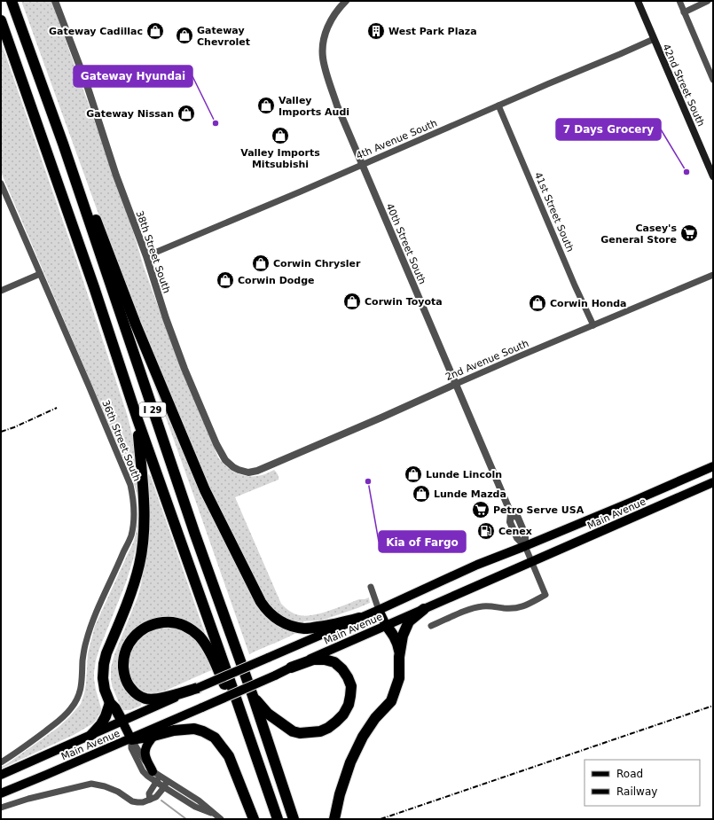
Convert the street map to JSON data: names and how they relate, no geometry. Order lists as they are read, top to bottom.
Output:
{
  "streets": {
    "highway": ["I 29"],
    "main road": ["42nd Street South", "Main Avenue"],
    "street": [
      "4th Avenue South",
      "41st Street South",
      "40th Street South",
      "38th Street South",
      "2nd Avenue South",
      "36th Street South"
    ]
  },
  "crossings": [
    ["42nd Street South", "4th Avenue South"],
    ["4th Avenue South", "41st Street South"],
    ["4th Avenue South", "40th Street South"],
    ["4th Avenue South", "38th Street South"],
    ["41st Street South", "2nd Avenue South"],
    ["40th Street South", "2nd Avenue South"],
    ["40th Street South", "Main Avenue"],
    ["38th Street South", "2nd Avenue South"]
  ],
  "places": {
    "shop": [
      "Gateway Cadillac",
      "Gateway Chevrolet",
      "Valley Imports Audi",
      "Gateway Nissan",
      "Valley Imports Mitsubishi",
      "Corwin Chrysler",
      "Corwin Dodge",
      "Corwin Toyota",
      "Corwin Honda",
      "Lunde Lincoln",
      "Lunde Mazda"
    ],
    "building": ["West Park Plaza"],
    "other": ["Gateway Hyundai", "7 Days Grocery", "Kia of Fargo"],
    "supermarket": ["Casey's General Store", "Petro Serve USA"],
    "fuel station": ["Cenex"]
  },
  "legend": ["Road", "Railway"]
}
